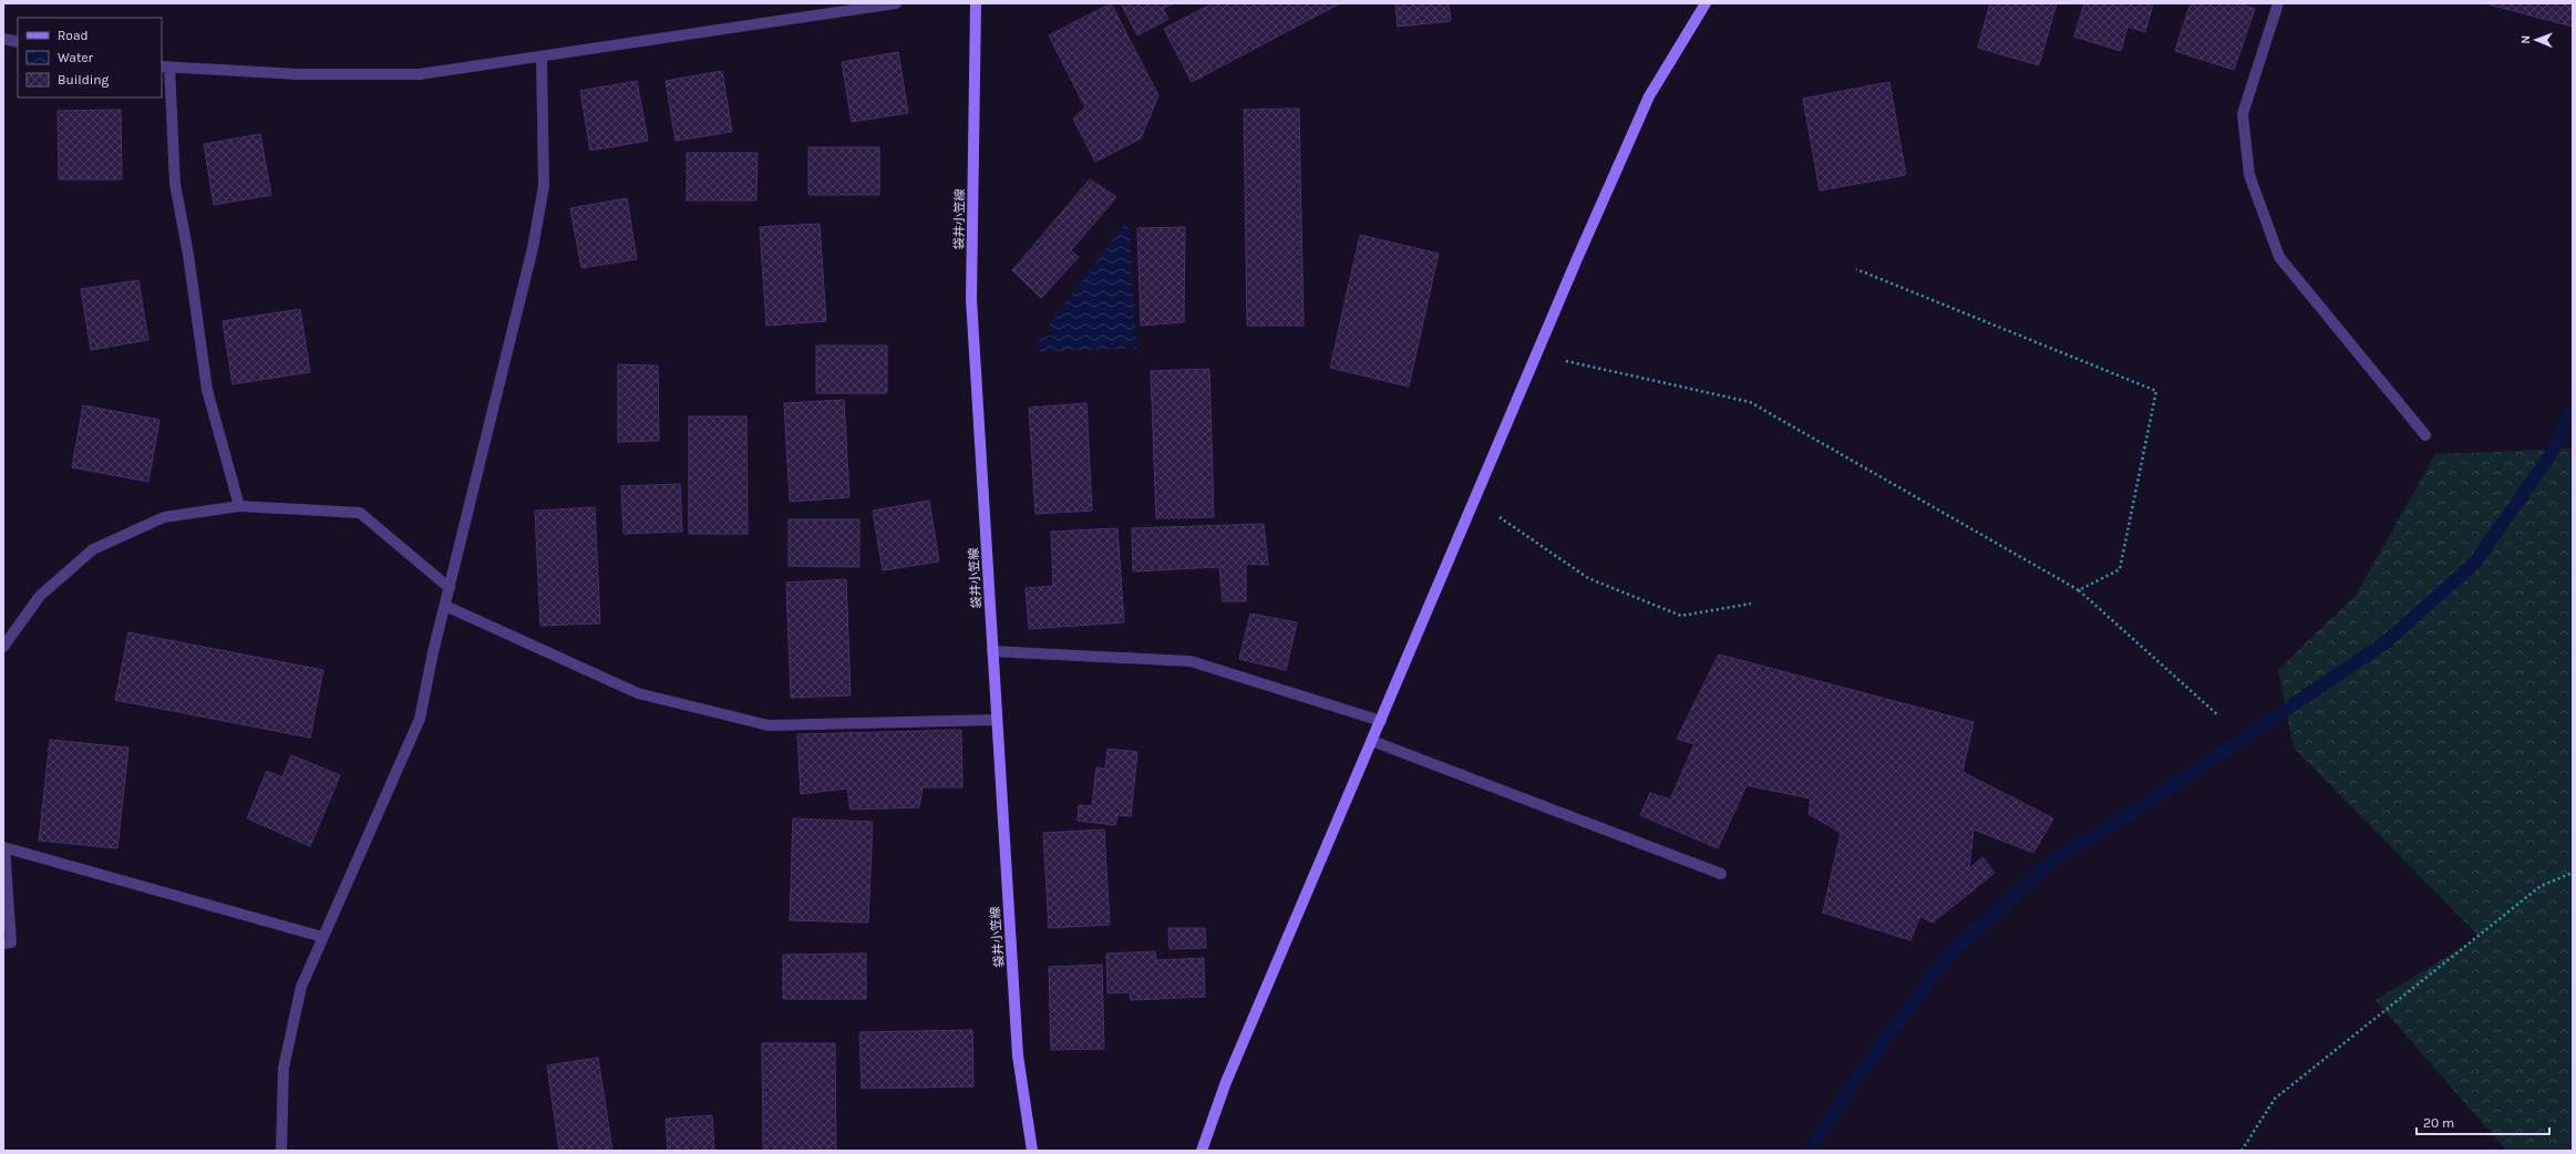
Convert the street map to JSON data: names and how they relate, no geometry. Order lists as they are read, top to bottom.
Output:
{
  "streets": {
    "street": ["袋井小笠線"]
  },
  "legend": ["Road", "Water", "Building"],
  "scale_bar": "20 m",
  "north": "left"
}
